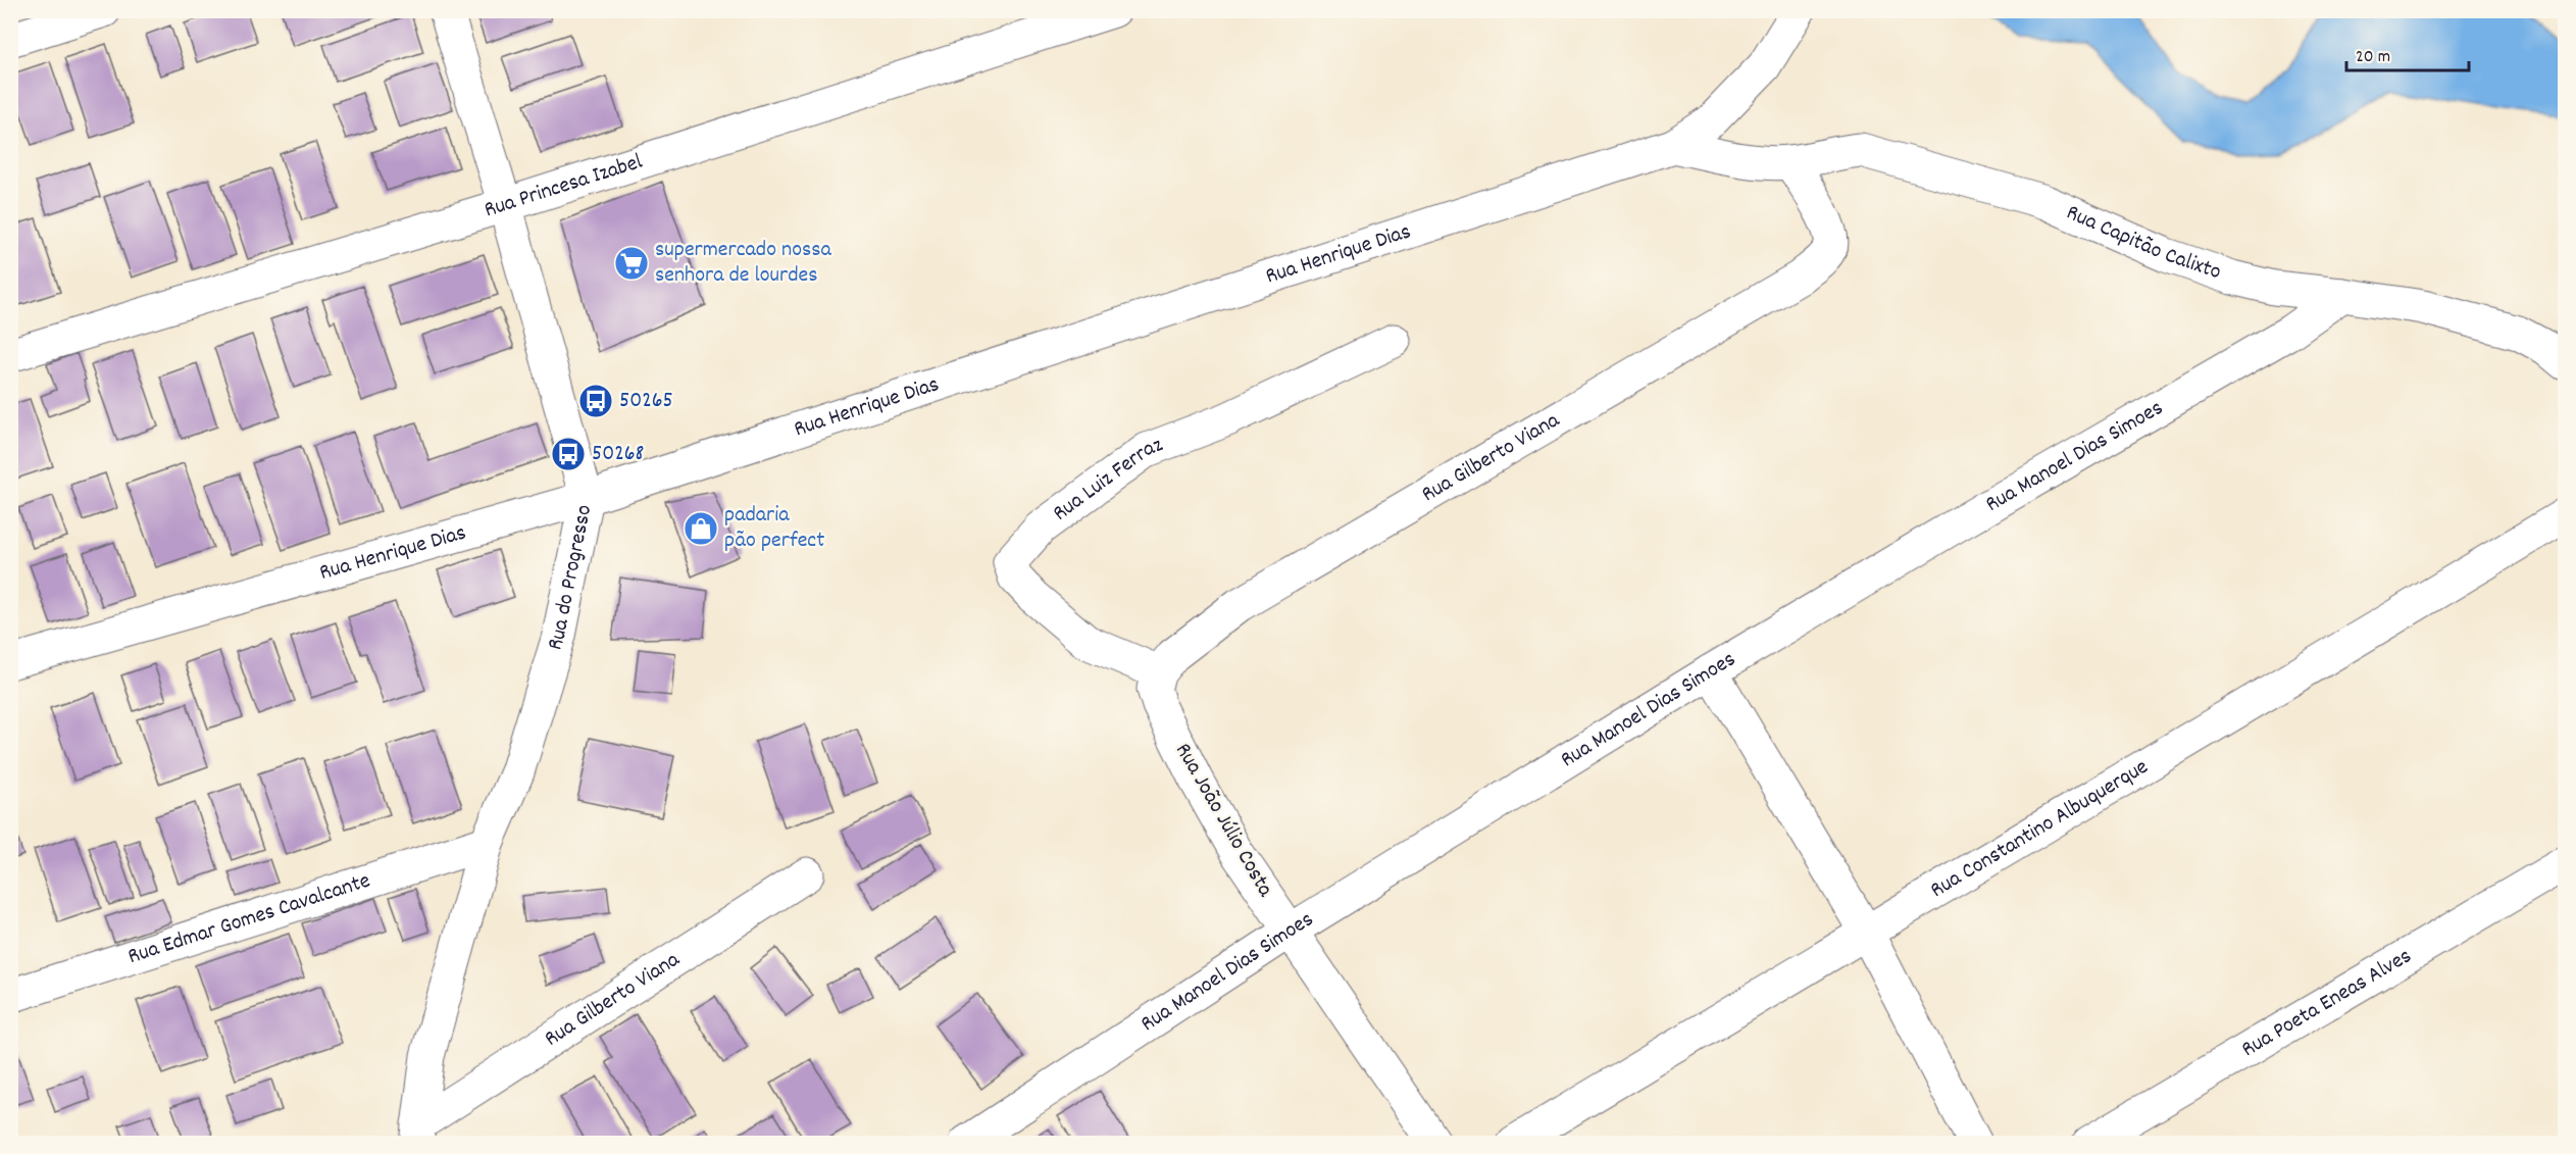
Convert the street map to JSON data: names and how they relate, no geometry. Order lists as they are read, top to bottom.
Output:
{
  "streets": {
    "street": [
      "Rua Princesa Izabel",
      "Rua Capitão Calixto",
      "Rua Henrique Dias",
      "Rua Manoel Dias Simoes",
      "Rua Gilberto Viana",
      "Rua Luiz Ferraz",
      "Rua do Progresso",
      "Rua João Júlio Costa",
      "Rua Constantino Albuquerque",
      "Rua Edmar Gomes Cavalcante",
      "Rua Poeta Eneas Alves"
    ]
  },
  "crossings": [
    ["Rua Princesa Izabel", "Rua do Progresso"],
    ["Rua Capitão Calixto", "Rua Henrique Dias"],
    ["Rua Capitão Calixto", "Rua Manoel Dias Simoes"],
    ["Rua Capitão Calixto", "Rua Gilberto Viana"],
    ["Rua Henrique Dias", "Rua do Progresso"],
    ["Rua Manoel Dias Simoes", "Rua João Júlio Costa"],
    ["Rua Gilberto Viana", "Rua Luiz Ferraz"],
    ["Rua Gilberto Viana", "Rua do Progresso"],
    ["Rua Gilberto Viana", "Rua João Júlio Costa"],
    ["Rua Luiz Ferraz", "Rua João Júlio Costa"],
    ["Rua do Progresso", "Rua Edmar Gomes Cavalcante"]
  ],
  "places": {
    "supermarket": ["supermercado nossa senhora de lourdes"],
    "bus stop": ["50265", "50268"],
    "shop": ["padaria pão perfect"]
  },
  "scale_bar": "20 m"
}
